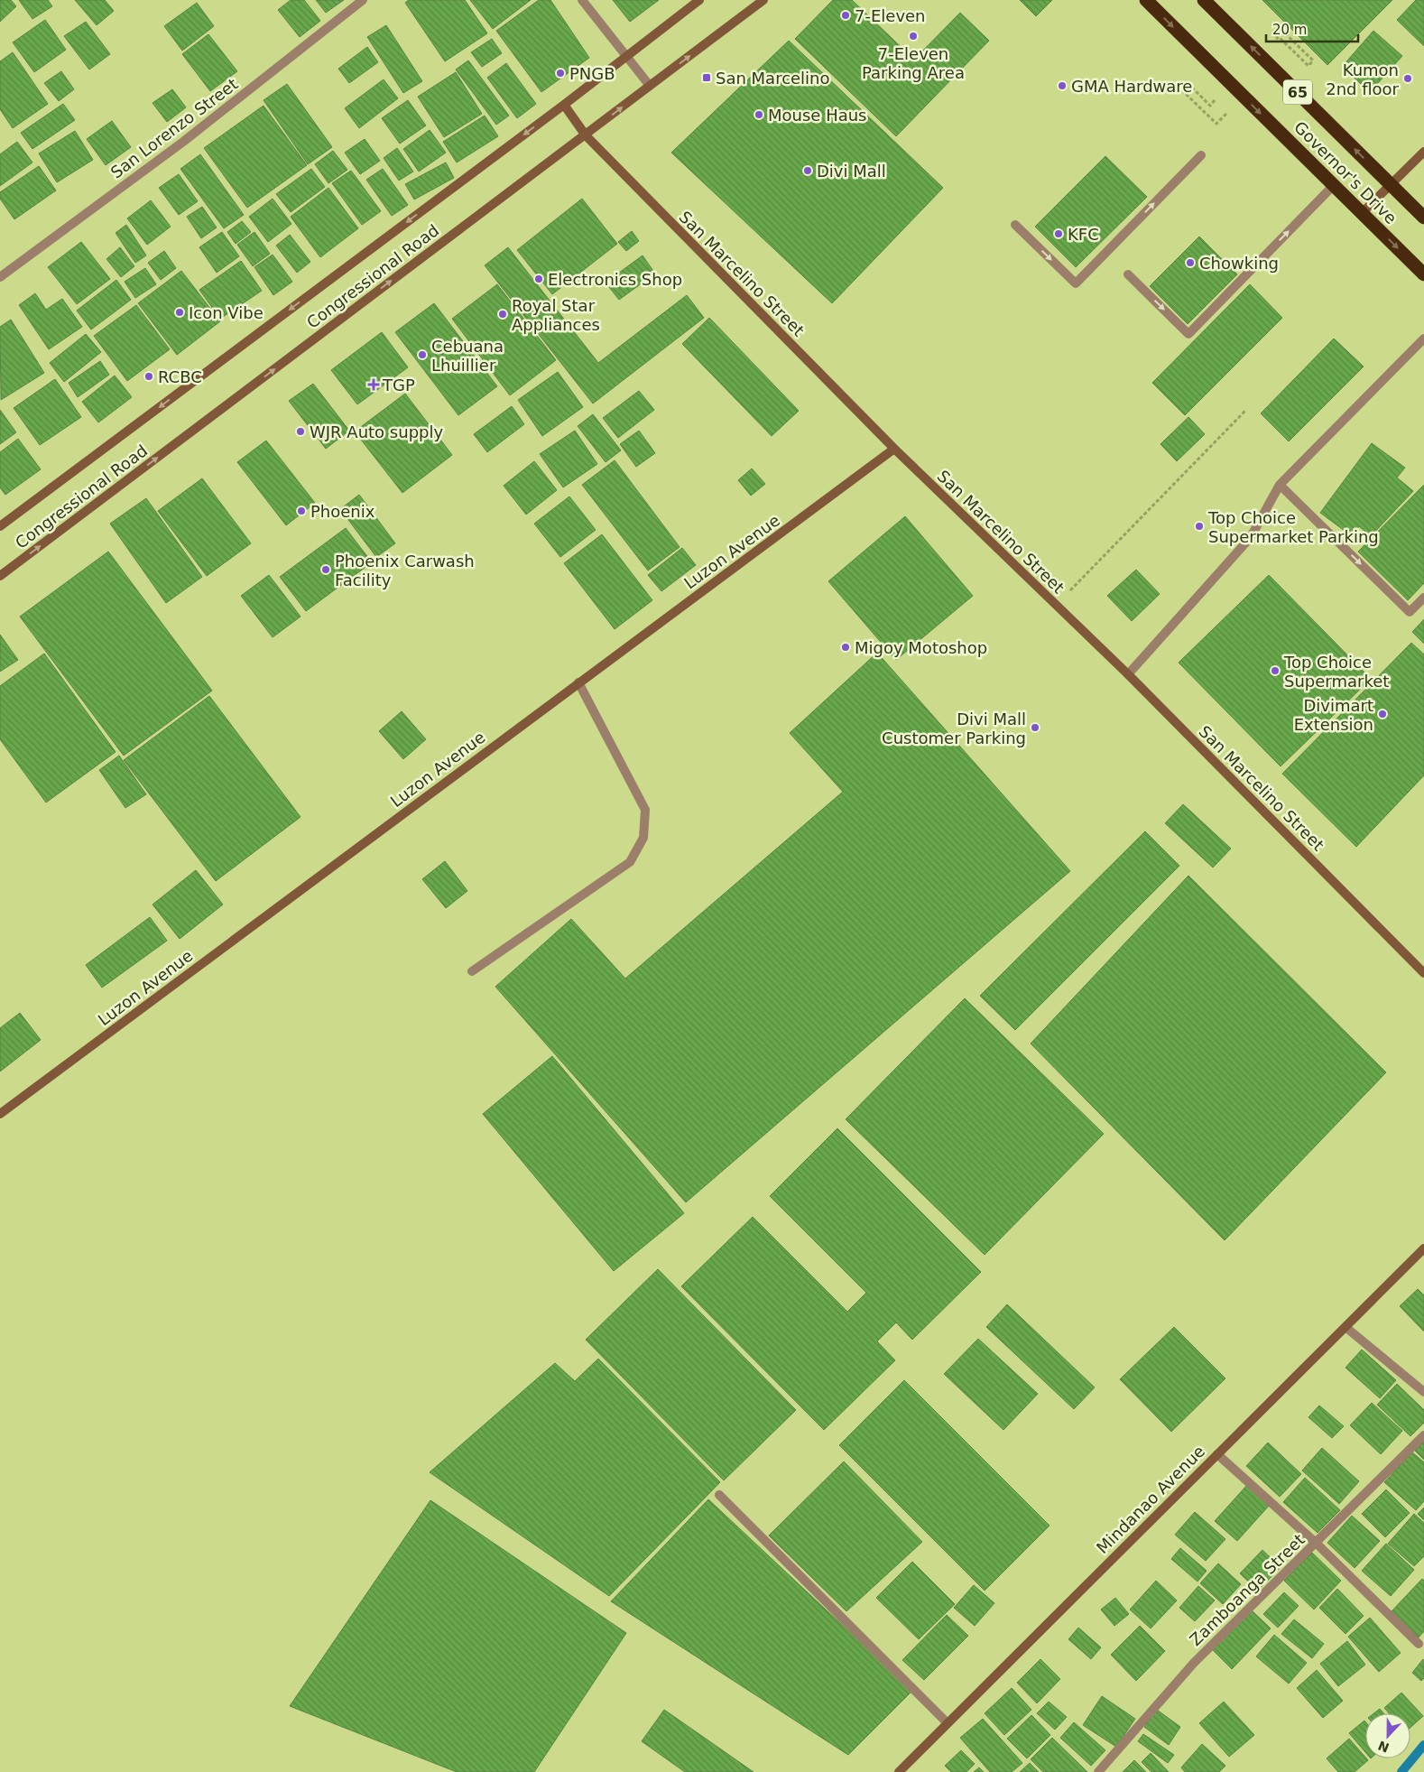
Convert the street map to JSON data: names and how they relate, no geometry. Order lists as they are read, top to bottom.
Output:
{
  "streets": {
    "highway": ["65", "Governor's Drive"],
    "street": [
      "San Lorenzo Street",
      "San Marcelino Street",
      "Congressional Road",
      "Luzon Avenue",
      "Mindanao Avenue",
      "Zamboanga Street"
    ]
  },
  "crossings": [
    ["San Marcelino Street", "Congressional Road"],
    ["San Marcelino Street", "Luzon Avenue"]
  ],
  "places": {
    "other": [
      "7-Eleven",
      "7-Eleven Parking Area",
      "PNGB",
      "Kumon 2nd floor",
      "GMA Hardware",
      "Mouse Haus",
      "Divi Mall",
      "KFC",
      "Chowking",
      "Electronics Shop",
      "Icon Vibe",
      "Royal Star Appliances",
      "Cebuana Lhuillier",
      "RCBC",
      "WJR Auto supply",
      "Phoenix",
      "Top Choice Supermarket Parking",
      "Phoenix Carwash Facility",
      "Migoy Motoshop",
      "Top Choice Supermarket",
      "Divimart Extension",
      "Divi Mall Customer Parking"
    ],
    "transit": ["San Marcelino"],
    "health": ["TGP"]
  },
  "scale_bar": "20 m",
  "north": "bottom"
}
